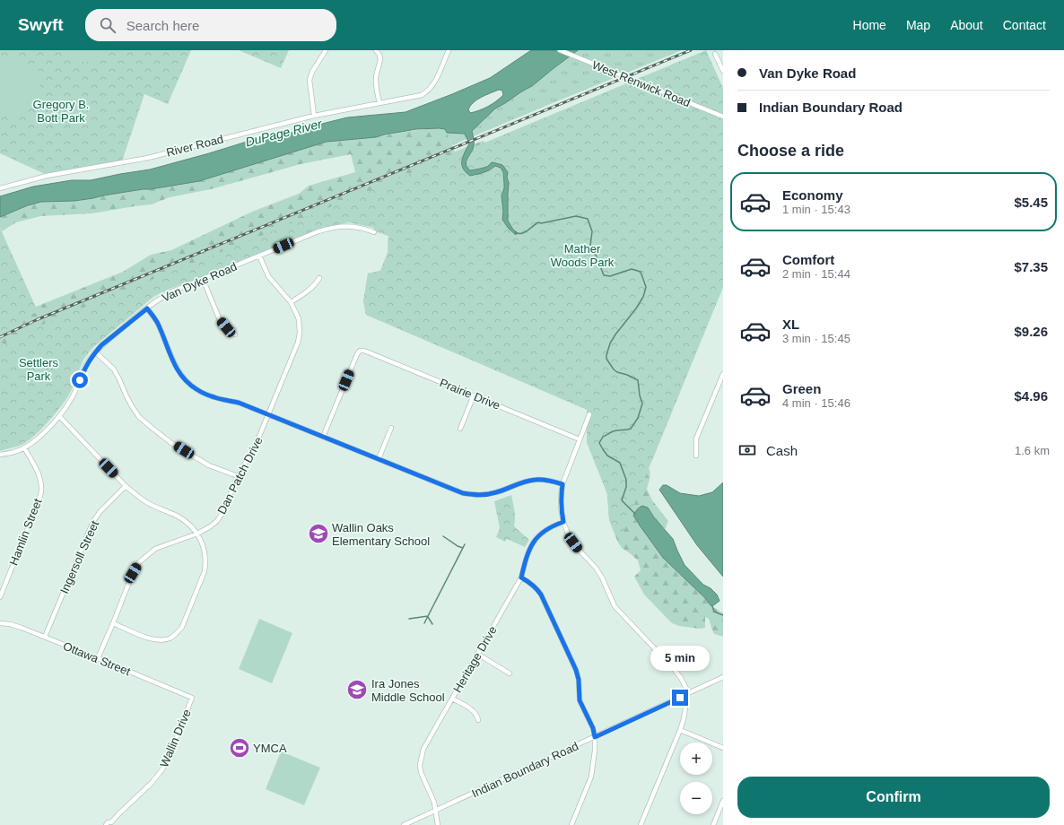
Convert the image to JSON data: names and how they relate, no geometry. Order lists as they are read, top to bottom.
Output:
{
  "streets": {
    "street": [
      "West Renwick Road",
      "River Road",
      "Van Dyke Road",
      "Prairie Drive",
      "Dan Patch Drive",
      "Hamlin Street",
      "Ingersoll Street",
      "Ottawa Street",
      "Heritage Drive",
      "Wallin Drive",
      "Indian Boundary Road"
    ]
  },
  "crossings": [
    ["Van Dyke Road", "Dan Patch Drive"],
    ["Van Dyke Road", "Hamlin Street"],
    ["Dan Patch Drive", "Ottawa Street"],
    ["Ingersoll Street", "Ottawa Street"],
    ["Ottawa Street", "Wallin Drive"],
    ["Heritage Drive", "Indian Boundary Road"]
  ],
  "water": ["DuPage River"],
  "parks": ["Gregory B. Bott Park", "Mather Woods Park", "Settlers Park"],
  "places": {
    "school or university": ["Wallin Oaks Elementary School", "Ira Jones Middle School"],
    "sports": ["YMCA"]
  },
  "page": {
    "header": "Swyft",
    "search": "Search here",
    "nav": [
      "Home",
      "Map",
      "About",
      "Contact"
    ],
    "banner": ["Van Dyke Road", "Indian Boundary Road"],
    "heading": "Choose a ride",
    "list": [
      {
        "name": "Economy",
        "note": "1 min · 15:43",
        "value": "$5.45"
      },
      {
        "name": "Comfort",
        "note": "2 min · 15:44",
        "value": "$7.35"
      },
      {
        "name": "XL",
        "note": "3 min · 15:45",
        "value": "$9.26"
      },
      {
        "name": "Green",
        "note": "4 min · 15:46",
        "value": "$4.96"
      }
    ],
    "pay": ["Cash", "1.6 km"],
    "bubble": "5 min",
    "map_buttons": ["+", "−"],
    "buttons": "Confirm"
  }
}
